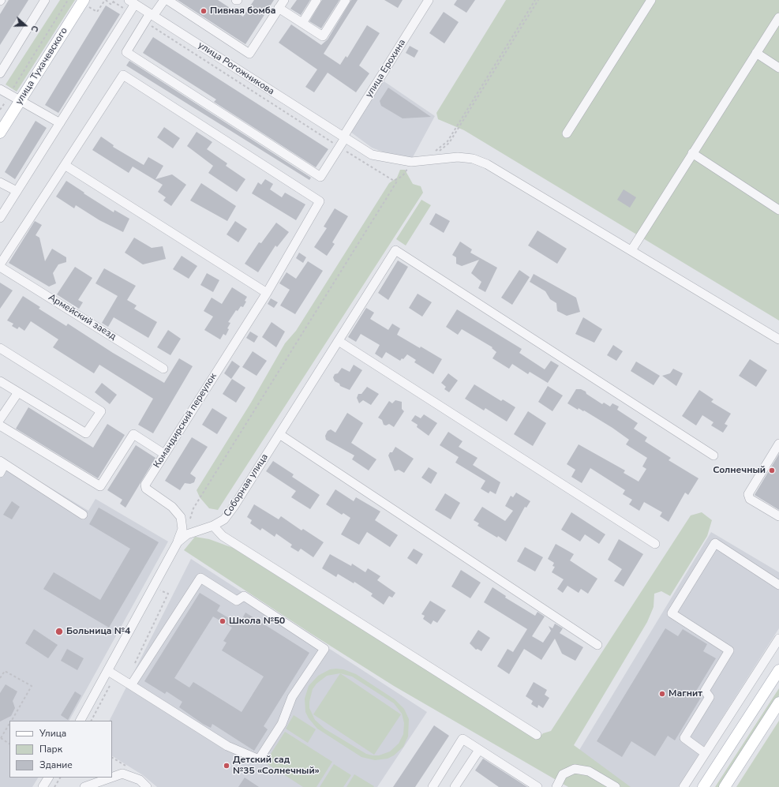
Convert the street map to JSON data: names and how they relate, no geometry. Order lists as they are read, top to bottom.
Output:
{
  "streets": {
    "main road": ["улица Тухачевского"],
    "street": [
      "улица Рогожникова",
      "улица Ерохина",
      "Армейский заезд",
      "Командирский переулок",
      "Соборная улица"
    ]
  },
  "crossings": [
    ["улица Рогожникова", "улица Ерохина"],
    ["Командирский переулок", "Соборная улица"]
  ],
  "places": [
    "Пивная бомба",
    "Солнечный",
    "Школа №50",
    "Больница №4",
    "Магнит",
    "Детский сад №35 «Солнечный»"
  ],
  "legend": ["Улица", "Парк", "Здание"],
  "north": "right"
}
